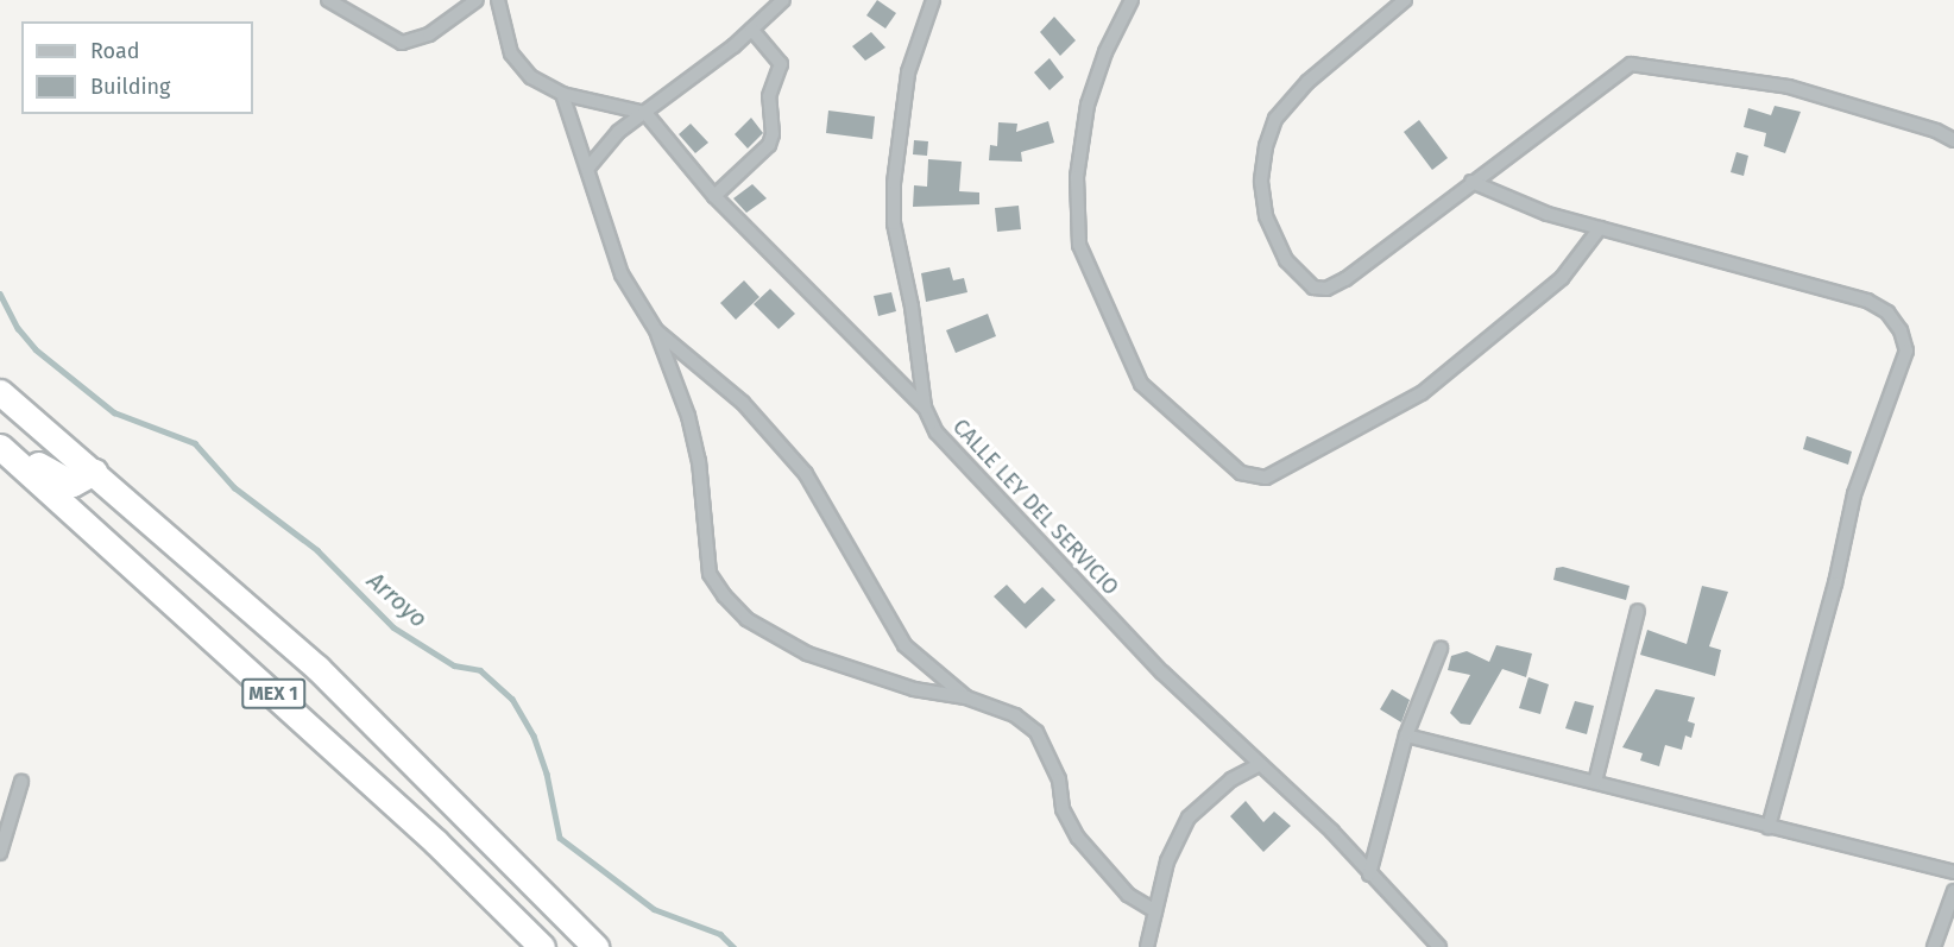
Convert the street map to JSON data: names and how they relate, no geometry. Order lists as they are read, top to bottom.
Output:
{
  "streets": {
    "highway": ["MEX 1"],
    "street": ["CALLE LEY DEL SERVICIO"]
  },
  "water": ["Arroyo"],
  "legend": ["Road", "Building"]
}
